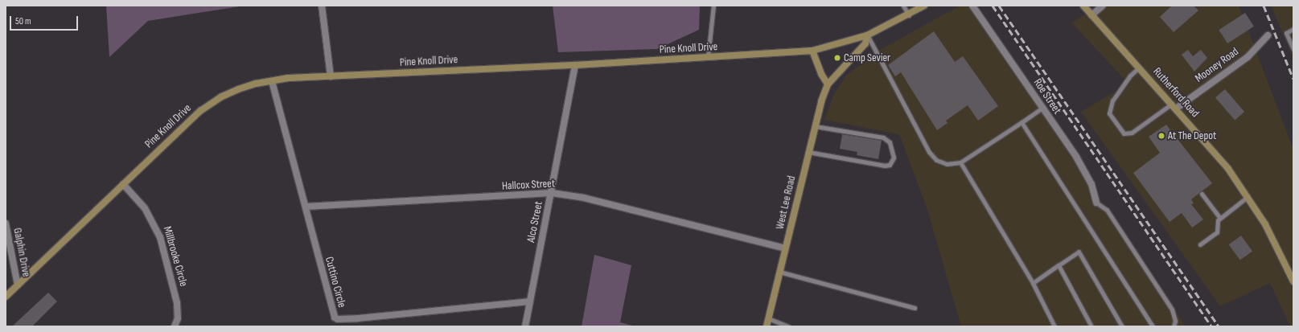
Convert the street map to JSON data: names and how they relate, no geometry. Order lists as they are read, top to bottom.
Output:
{
  "streets": {
    "street": [
      "Pine Knoll Drive",
      "Mooney Road",
      "Rutherford Road",
      "Roe Street",
      "Hallcox Street",
      "West Lee Road",
      "Alco Street",
      "Galphin Drive",
      "Millbrooke Circle",
      "Cuttino Circle"
    ]
  },
  "crossings": [
    ["Pine Knoll Drive", "West Lee Road"],
    ["Pine Knoll Drive", "Alco Street"],
    ["Pine Knoll Drive", "Galphin Drive"],
    ["Pine Knoll Drive", "Millbrooke Circle"],
    ["Pine Knoll Drive", "Cuttino Circle"],
    ["Mooney Road", "Rutherford Road"],
    ["Hallcox Street", "West Lee Road"],
    ["Hallcox Street", "Alco Street"],
    ["Hallcox Street", "Cuttino Circle"],
    ["Alco Street", "Cuttino Circle"]
  ],
  "places": ["Camp Sevier", "At The Depot"],
  "scale_bar": "50 m"
}
